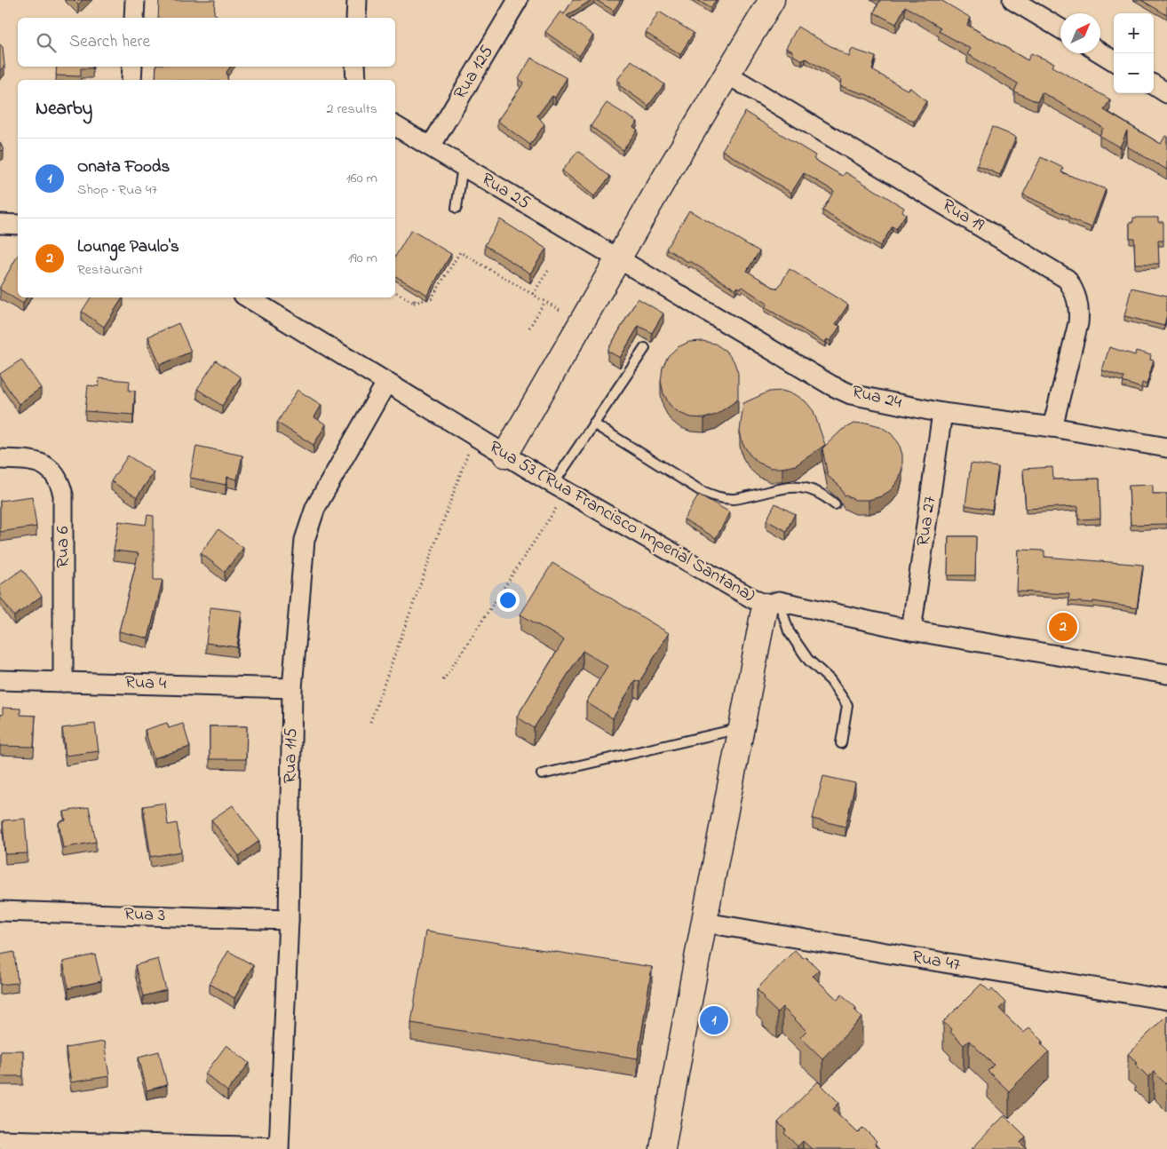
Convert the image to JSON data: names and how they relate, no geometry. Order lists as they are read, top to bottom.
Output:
{
  "streets": {
    "street": [
      "Rua 125",
      "Rua 25",
      "Rua 19",
      "Rua 24",
      "Rua 27",
      "Rua 53 (Rua Francisco Imperial Santana)",
      "Rua 6",
      "Rua 4",
      "Rua 115",
      "Rua 3",
      "Rua 47"
    ]
  },
  "crossings": [
    ["Rua 125", "Rua 25"],
    ["Rua 25", "Rua 24"],
    ["Rua 19", "Rua 24"],
    ["Rua 24", "Rua 27"],
    ["Rua 27", "Rua 53 (Rua Francisco Imperial Santana)"],
    ["Rua 53 (Rua Francisco Imperial Santana)", "Rua 115"],
    ["Rua 6", "Rua 4"],
    ["Rua 4", "Rua 115"],
    ["Rua 115", "Rua 3"]
  ],
  "north": "top right",
  "page": {
    "map_buttons": ["+", "−"],
    "search": "Search here",
    "heading": ["Nearby", "2 results"],
    "list": [
      {
        "mark": "1",
        "name": "Onata Foods",
        "note": "Shop · Rua 47",
        "value": "160 m"
      },
      {
        "mark": "2",
        "name": "Lounge Paulo's",
        "note": "Restaurant",
        "value": "190 m"
      }
    ],
    "pins": ["2", "1"]
  }
}
